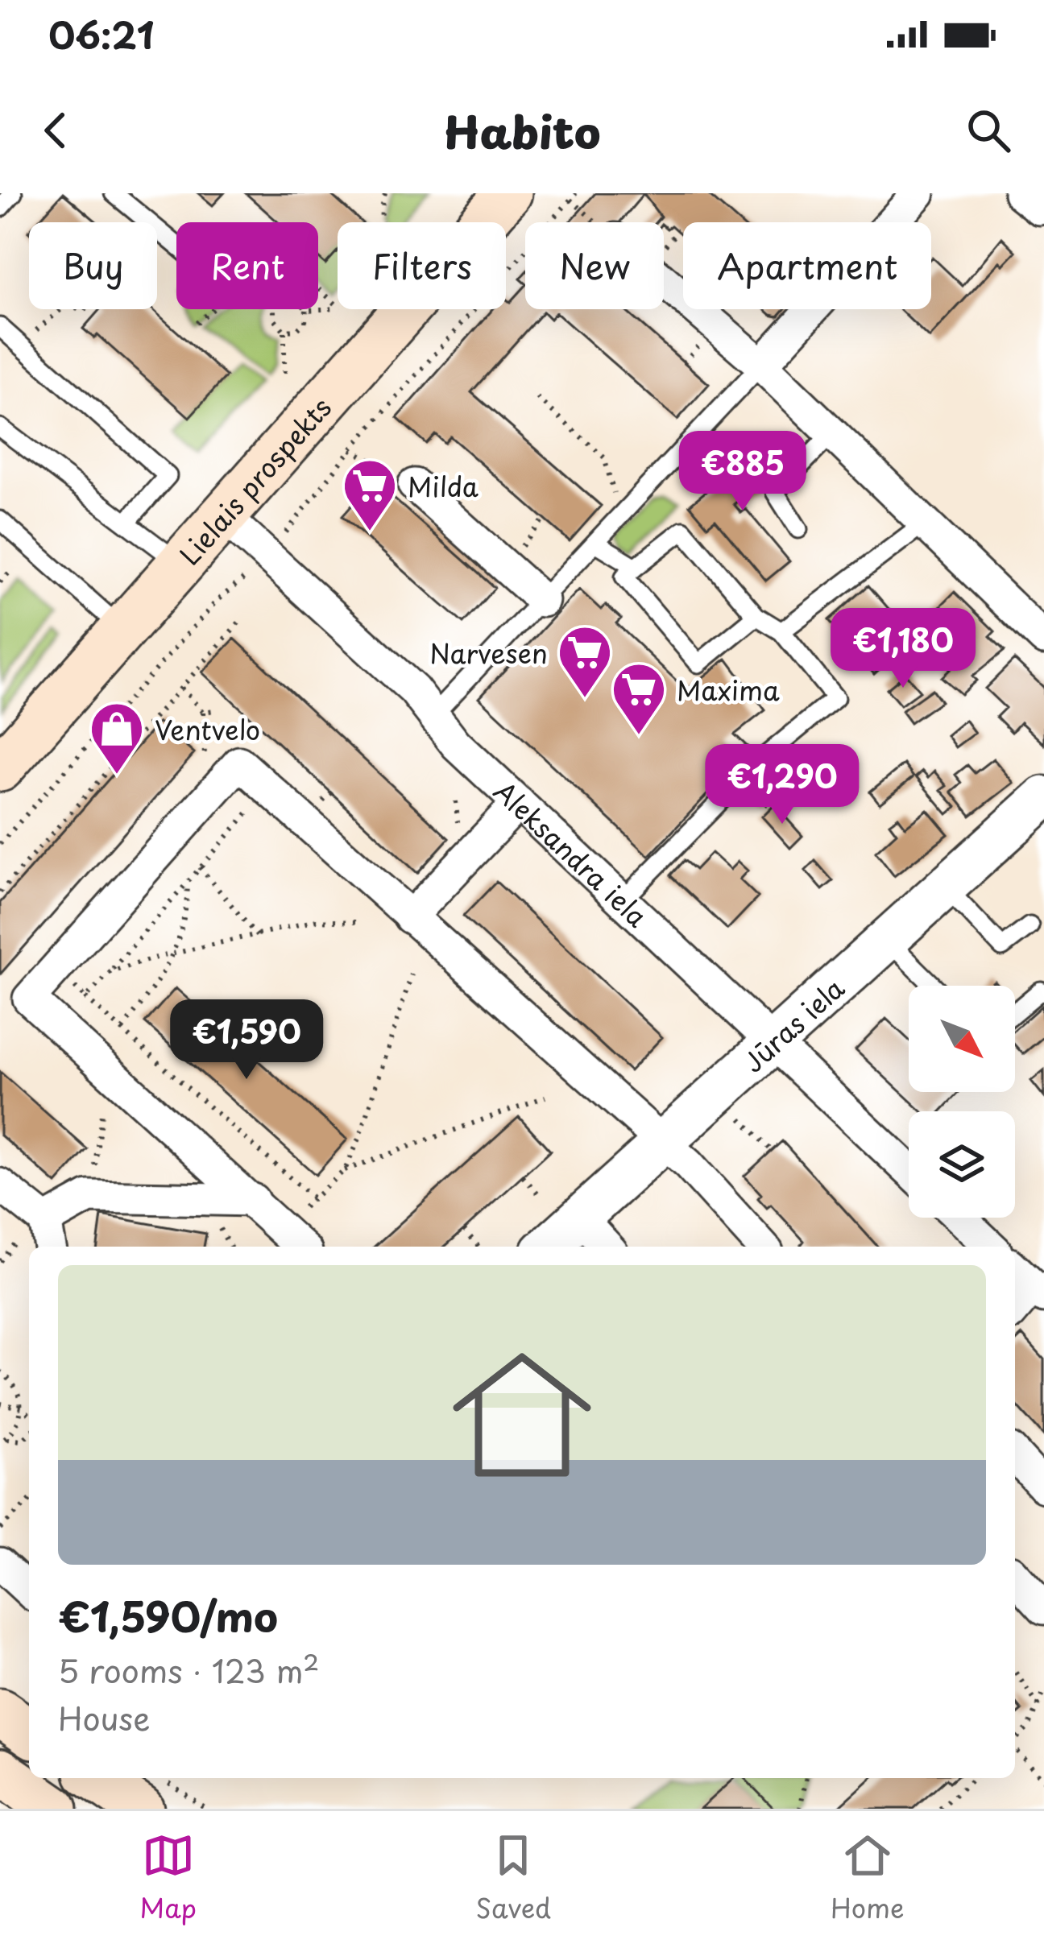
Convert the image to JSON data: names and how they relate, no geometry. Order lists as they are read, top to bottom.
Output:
{
  "streets": {
    "main road": ["Lielais prospekts"],
    "street": ["Aleksandra iela", "Jūras iela"]
  },
  "crossings": [
    ["Lielais prospekts", "Aleksandra iela"],
    ["Aleksandra iela", "Jūras iela"]
  ],
  "places": {
    "supermarket": ["Milda", "Narvesen", "Maxima"],
    "shop": ["Ventvelo"]
  },
  "north": "bottom right",
  "page": {
    "status": "06:21",
    "header": "Habito",
    "chip": [
      "Buy",
      "Rent",
      "Filters",
      "New",
      "Apartment"
    ],
    "price": [
      "€885",
      "€1,180",
      "€1,290",
      "€1,590"
    ],
    "list": [
      {
        "name": "€1,590/mo",
        "note": "5 rooms · 123 m² · House"
      }
    ],
    "tabs": ["Map", "Saved", "Home"]
  }
}
